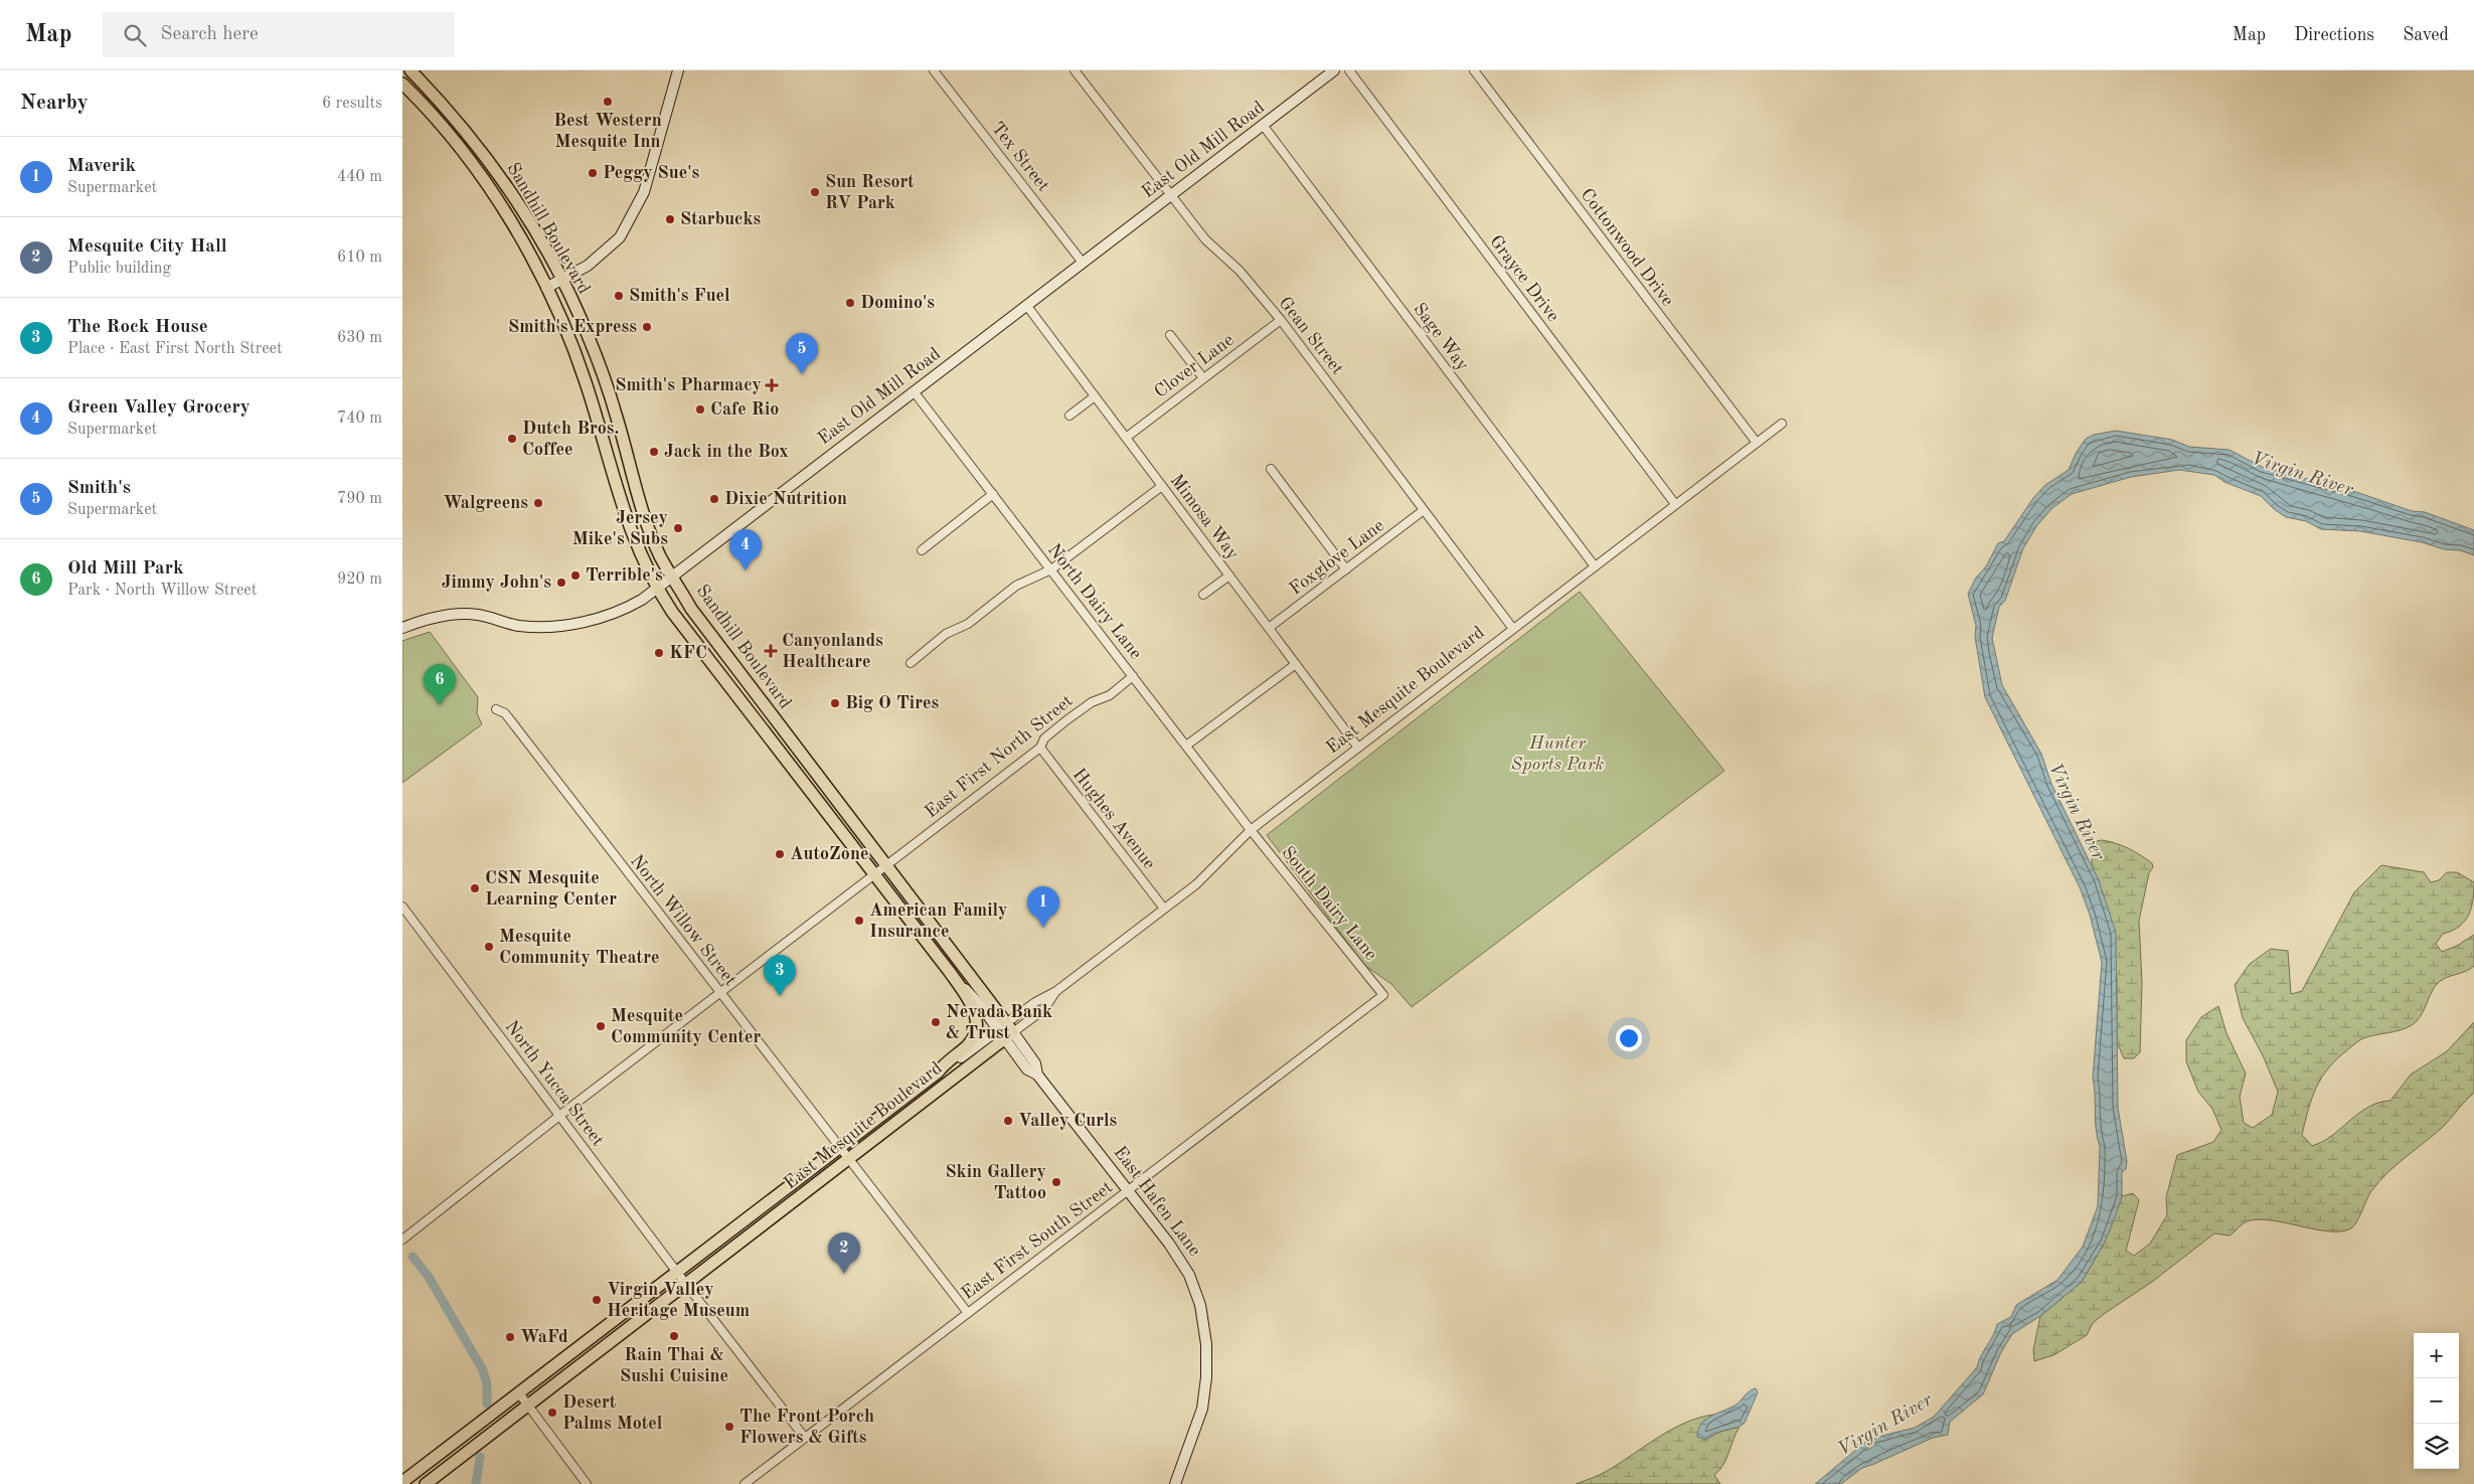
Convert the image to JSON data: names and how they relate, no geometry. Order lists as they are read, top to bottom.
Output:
{
  "streets": {
    "main road": ["Sandhill Boulevard", "East Mesquite Boulevard"],
    "street": [
      "East Old Mill Road",
      "Tex Street",
      "Cottonwood Drive",
      "Grayce Drive",
      "Gean Street",
      "Sage Way",
      "Clover Lane",
      "Mimosa Way",
      "Foxglove Lane",
      "North Dairy Lane",
      "East First North Street",
      "Hughes Avenue",
      "South Dairy Lane",
      "North Willow Street",
      "North Yucca Street",
      "East Hafen Lane",
      "East First South Street"
    ]
  },
  "crossings": [
    ["East Old Mill Road", "Tex Street"],
    ["East Old Mill Road", "Sandhill Boulevard"],
    ["East Old Mill Road", "Gean Street"],
    ["East Old Mill Road", "Sage Way"],
    ["East Old Mill Road", "Mimosa Way"],
    ["East Old Mill Road", "North Dairy Lane"],
    ["Sandhill Boulevard", "East Mesquite Boulevard"],
    ["Sandhill Boulevard", "East First North Street"],
    ["Sandhill Boulevard", "East Hafen Lane"],
    ["Cottonwood Drive", "East Mesquite Boulevard"],
    ["Grayce Drive", "East Mesquite Boulevard"],
    ["Gean Street", "Clover Lane"],
    ["Gean Street", "Foxglove Lane"],
    ["Gean Street", "East Mesquite Boulevard"],
    ["Sage Way", "East Mesquite Boulevard"],
    ["Clover Lane", "Mimosa Way"],
    ["Mimosa Way", "Foxglove Lane"],
    ["Mimosa Way", "East Mesquite Boulevard"],
    ["North Dairy Lane", "East Mesquite Boulevard"],
    ["North Dairy Lane", "East First North Street"],
    ["North Dairy Lane", "South Dairy Lane"],
    ["East Mesquite Boulevard", "Hughes Avenue"],
    ["East Mesquite Boulevard", "South Dairy Lane"],
    ["East Mesquite Boulevard", "North Willow Street"],
    ["East Mesquite Boulevard", "North Yucca Street"],
    ["East Mesquite Boulevard", "East Hafen Lane"],
    ["East First North Street", "Hughes Avenue"],
    ["South Dairy Lane", "East First South Street"],
    ["North Willow Street", "East First South Street"],
    ["North Yucca Street", "East First South Street"],
    ["East Hafen Lane", "East First South Street"]
  ],
  "water": ["Virgin River"],
  "parks": ["Hunter Sports Park"],
  "places": {
    "other": [
      "Best Western Mesquite Inn",
      "Peggy Sue's",
      "Sun Resort RV Park",
      "Starbucks",
      "Smith's Fuel",
      "Domino's",
      "Smith's Express",
      "Cafe Rio",
      "Dutch Bros. Coffee",
      "Jack in the Box",
      "Dixie Nutrition",
      "Walgreens",
      "Jersey Mike's Subs",
      "Terrible's",
      "Jimmy John's",
      "KFC",
      "Big O Tires",
      "AutoZone",
      "CSN Mesquite Learning Center",
      "American Family Insurance",
      "Mesquite Community Theatre",
      "Nevada Bank & Trust",
      "Mesquite Community Center",
      "Valley Curls",
      "Skin Gallery Tattoo",
      "Virgin Valley Heritage Museum",
      "Rain Thai & Sushi Cuisine",
      "WaFd",
      "Desert Palms Motel",
      "The Front Porch Flowers & Gifts"
    ],
    "health": ["Smith's Pharmacy", "Canyonlands Healthcare"]
  },
  "page": {
    "header": "Map",
    "search": "Search here",
    "nav": ["Map", "Directions", "Saved"],
    "heading": ["Nearby", "6 results"],
    "list": [
      {
        "mark": "1",
        "name": "Maverik",
        "note": "Supermarket",
        "value": "440 m"
      },
      {
        "mark": "2",
        "name": "Mesquite City Hall",
        "note": "Public building",
        "value": "610 m"
      },
      {
        "mark": "3",
        "name": "The Rock House",
        "note": "Place · East First North Street",
        "value": "630 m"
      },
      {
        "mark": "4",
        "name": "Green Valley Grocery",
        "note": "Supermarket",
        "value": "740 m"
      },
      {
        "mark": "5",
        "name": "Smith's",
        "note": "Supermarket",
        "value": "790 m"
      },
      {
        "mark": "6",
        "name": "Old Mill Park",
        "note": "Park · North Willow Street",
        "value": "920 m"
      }
    ],
    "pins": [
      "5",
      "4",
      "6",
      "1",
      "3",
      "2"
    ],
    "map_buttons": ["+", "−"]
  }
}
